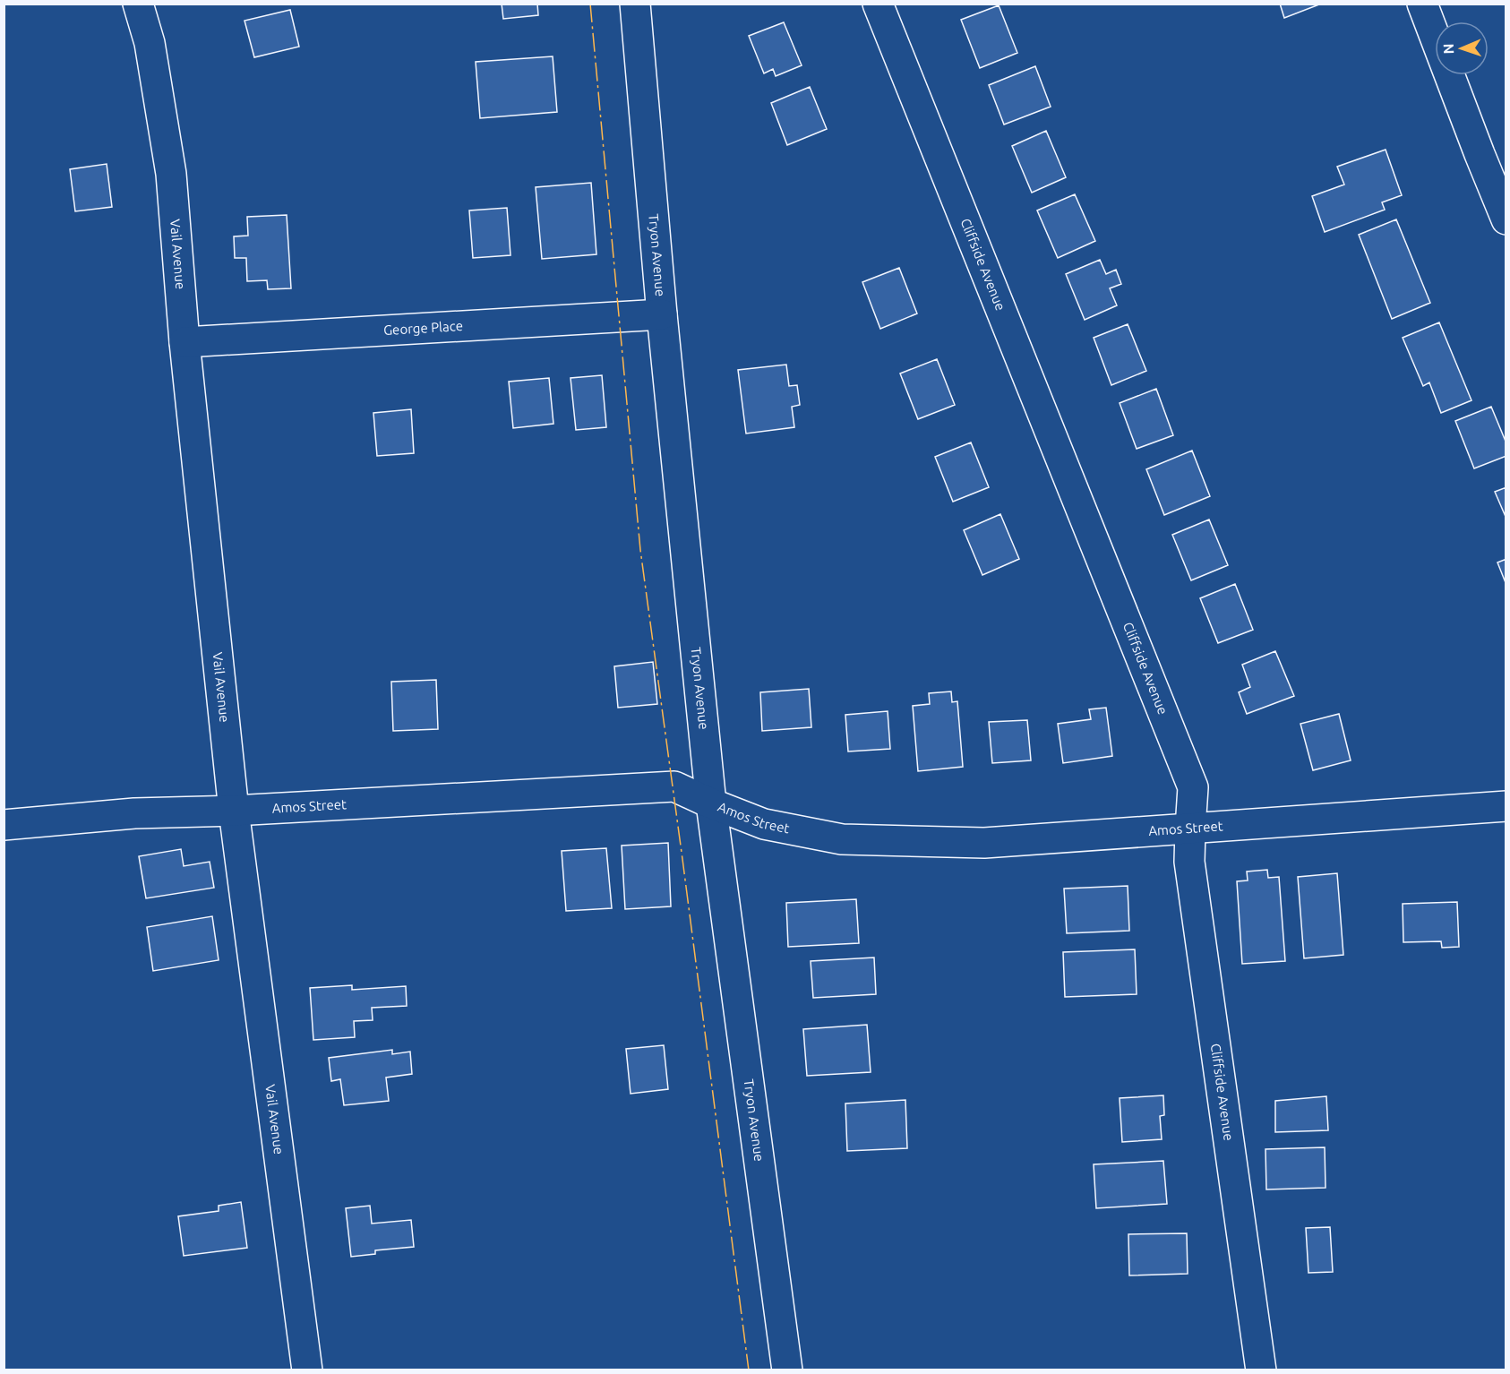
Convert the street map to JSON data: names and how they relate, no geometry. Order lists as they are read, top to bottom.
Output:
{
  "streets": {
    "street": [
      "Vail Avenue",
      "Tryon Avenue",
      "Cliffside Avenue",
      "George Place",
      "Amos Street"
    ]
  },
  "crossings": [
    ["Vail Avenue", "George Place"],
    ["Vail Avenue", "Amos Street"],
    ["Tryon Avenue", "George Place"],
    ["Tryon Avenue", "Amos Street"],
    ["Cliffside Avenue", "Amos Street"]
  ],
  "north": "left"
}
